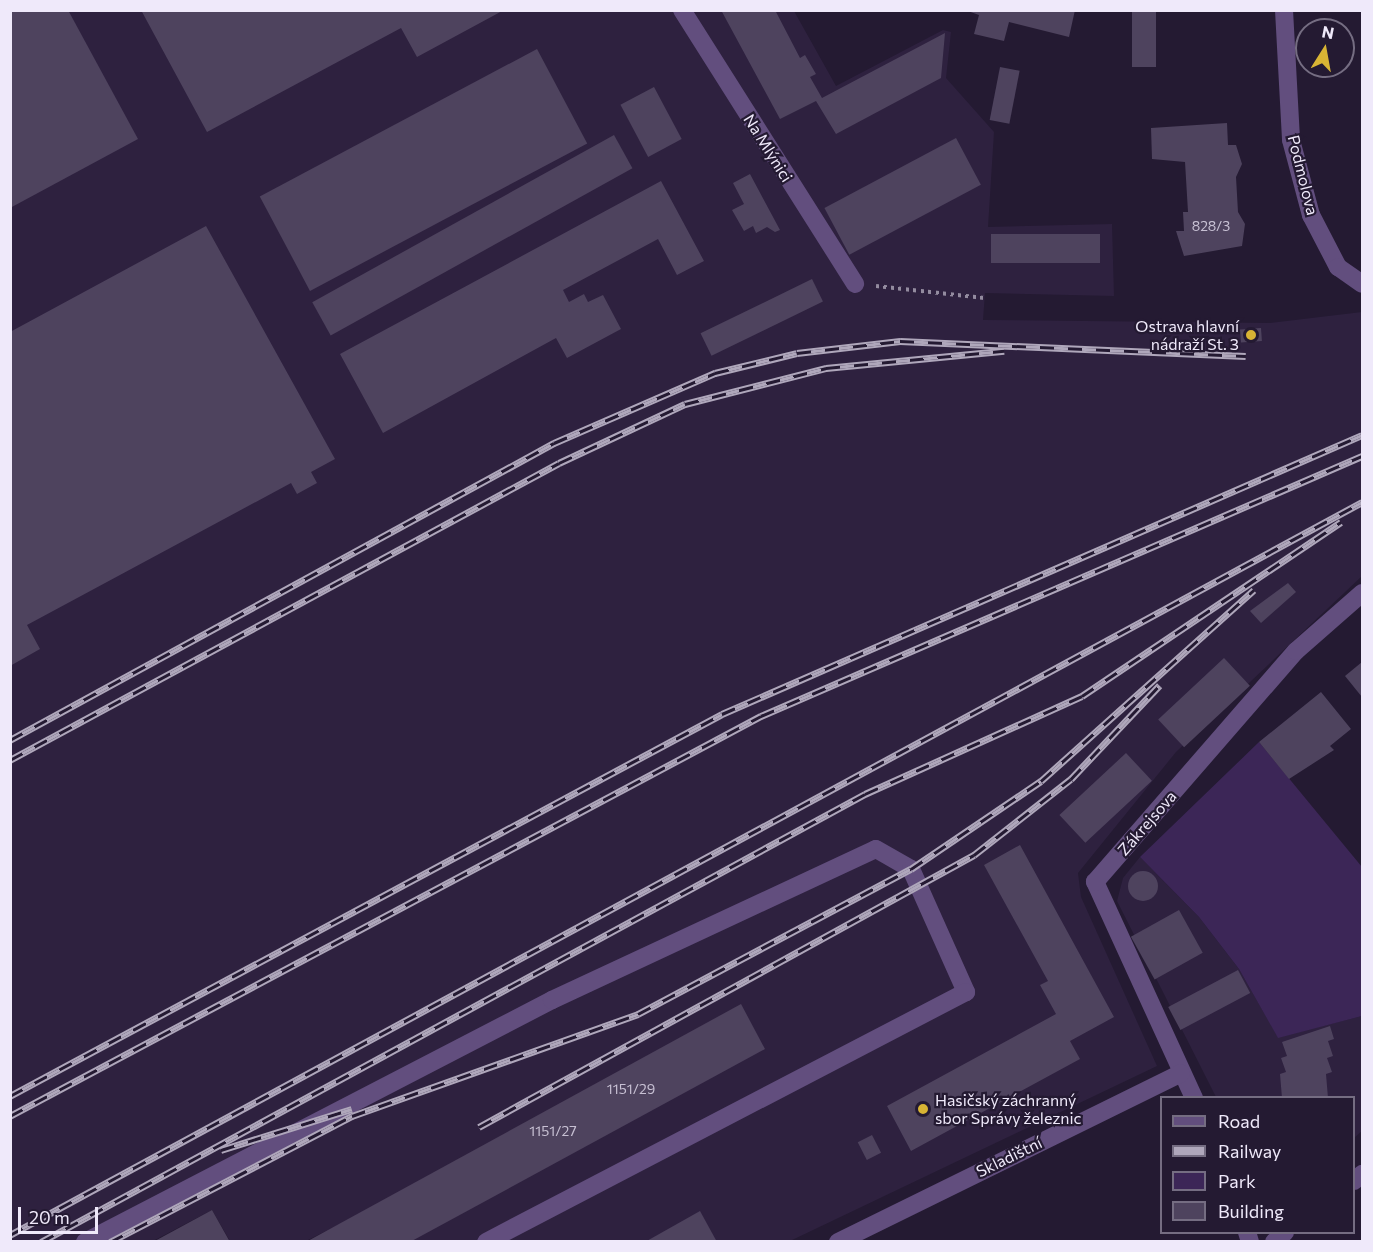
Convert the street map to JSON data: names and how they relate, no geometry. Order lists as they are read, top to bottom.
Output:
{
  "streets": {
    "street": [
      "Na Mlýnici",
      "Podmolova",
      "Zákrejsova",
      "Skladištní"
    ]
  },
  "crossings": [
    ["Zákrejsova", "Skladištní"]
  ],
  "places": ["Ostrava hlavní nádraží St. 3", "Hasičský záchranný sbor Správy železnic"],
  "house_numbers": ["828/3", "1151/29", "1151/27"],
  "legend": [
    "Road",
    "Railway",
    "Park",
    "Building"
  ],
  "scale_bar": "20 m",
  "north": "top"
}
